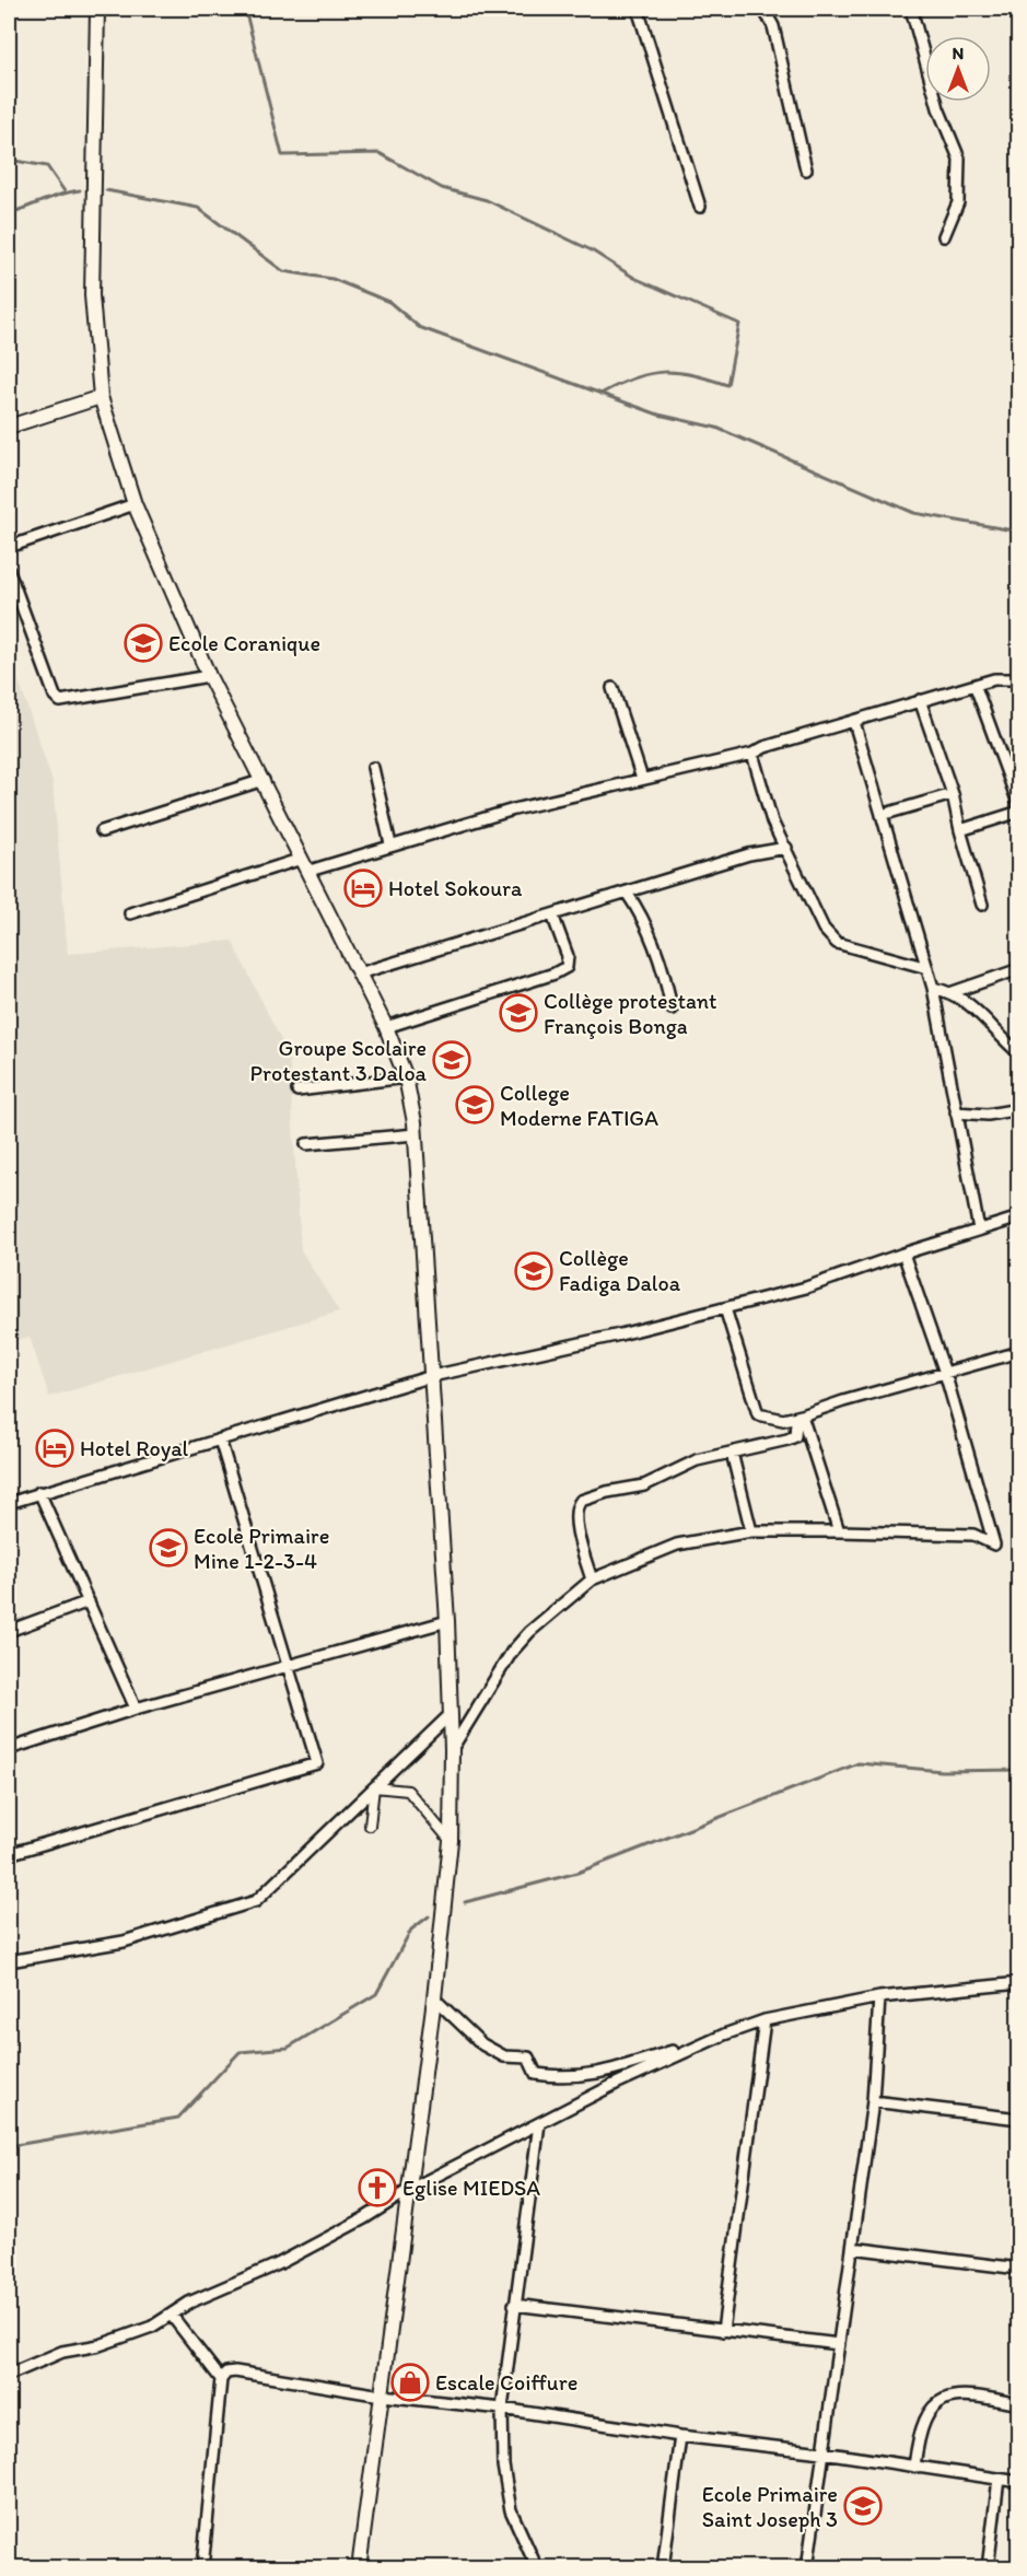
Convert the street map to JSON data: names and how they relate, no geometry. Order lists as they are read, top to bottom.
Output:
{
  "places": {
    "school or university": [
      "Ecole Coranique",
      "Collège protestant François Bonga",
      "Groupe Scolaire Protestant 3 Daloa",
      "College Moderne FATIGA",
      "Collège Fadiga Daloa",
      "Ecole Primaire Mine 1-2-3-4",
      "Ecole Primaire Saint Joseph 3"
    ],
    "hotel": ["Hotel Sokoura", "Hotel Royal"],
    "church": ["Eglise MIEDSA"],
    "shop": ["Escale Coiffure"]
  },
  "north": "top"
}
